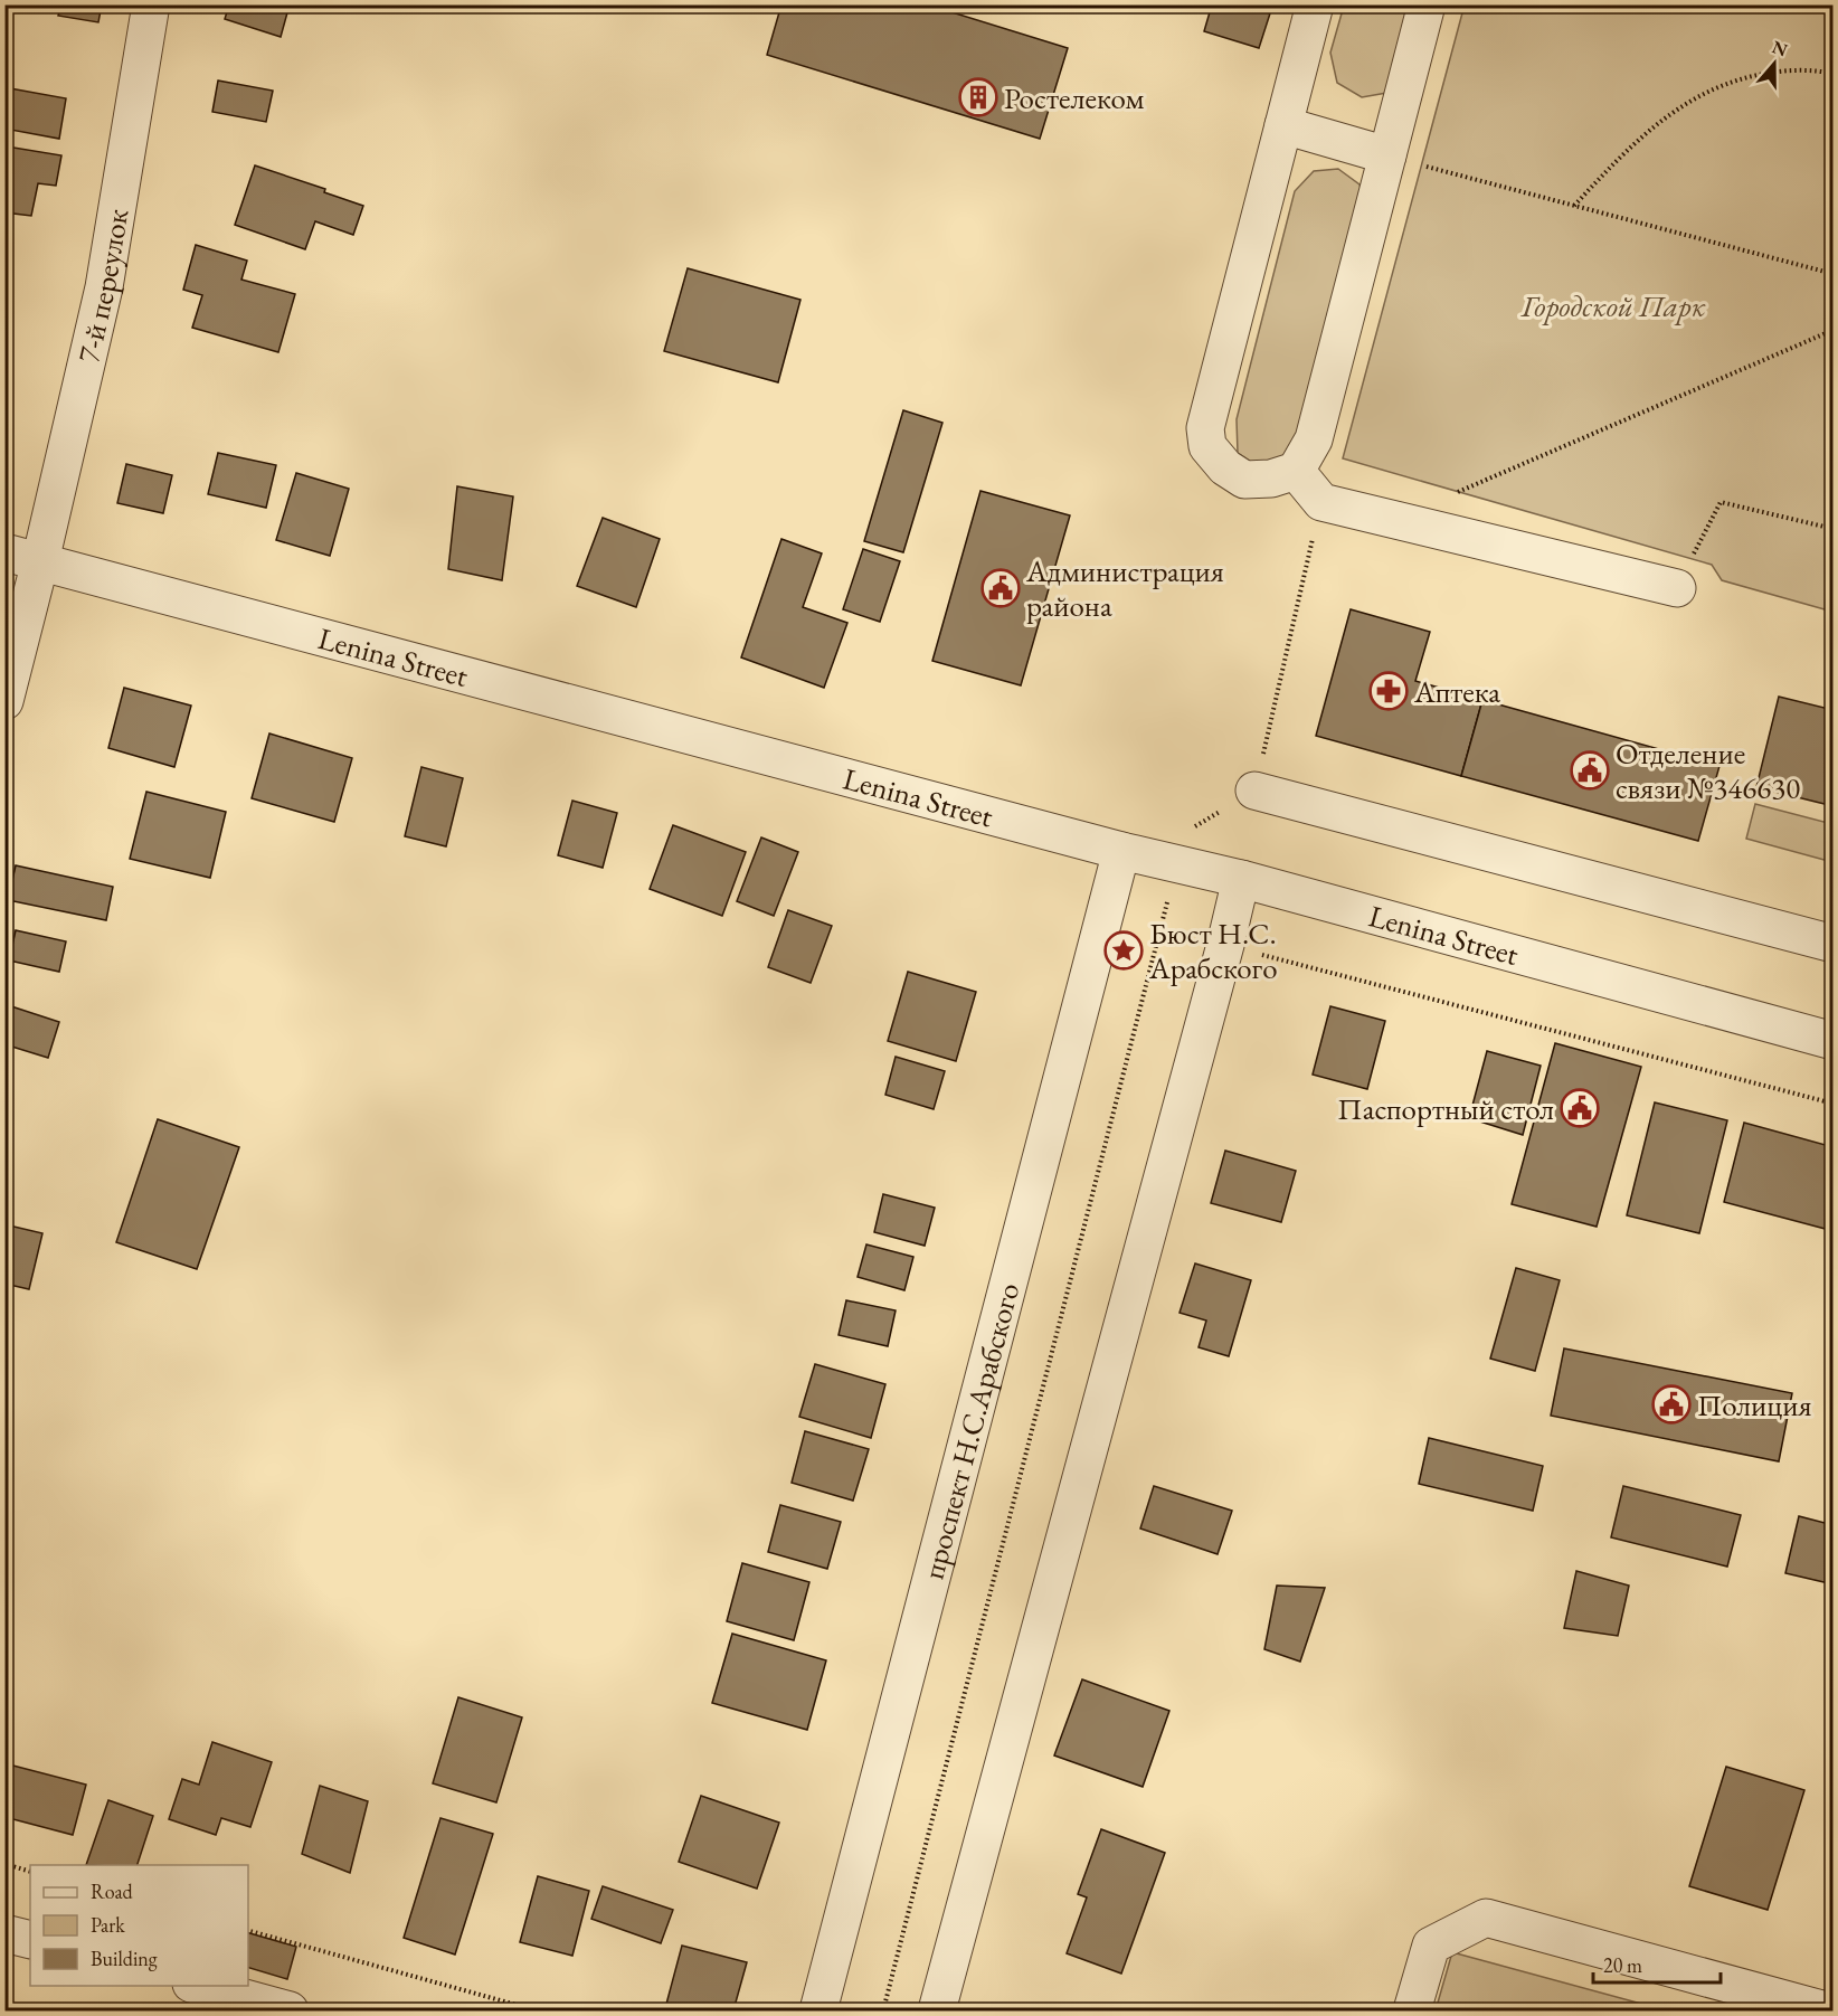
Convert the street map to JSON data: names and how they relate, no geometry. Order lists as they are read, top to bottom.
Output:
{
  "streets": {
    "street": ["7-й переулок", "Lenina Street", "проспект Н.С.Арабского"]
  },
  "crossings": [
    ["7-й переулок", "Lenina Street"],
    ["Lenina Street", "проспект Н.С.Арабского"]
  ],
  "parks": ["Городской Парк"],
  "places": {
    "building": ["Ростелеком"],
    "public building": [
      "Администрация района",
      "Отделение связи №346630",
      "Паспортный стол",
      "Полиция"
    ],
    "pharmacy": ["Аптека"],
    "place": ["Бюст Н.С. Арабского"]
  },
  "legend": ["Road", "Park", "Building"],
  "scale_bar": "20 m",
  "north": "top"
}
